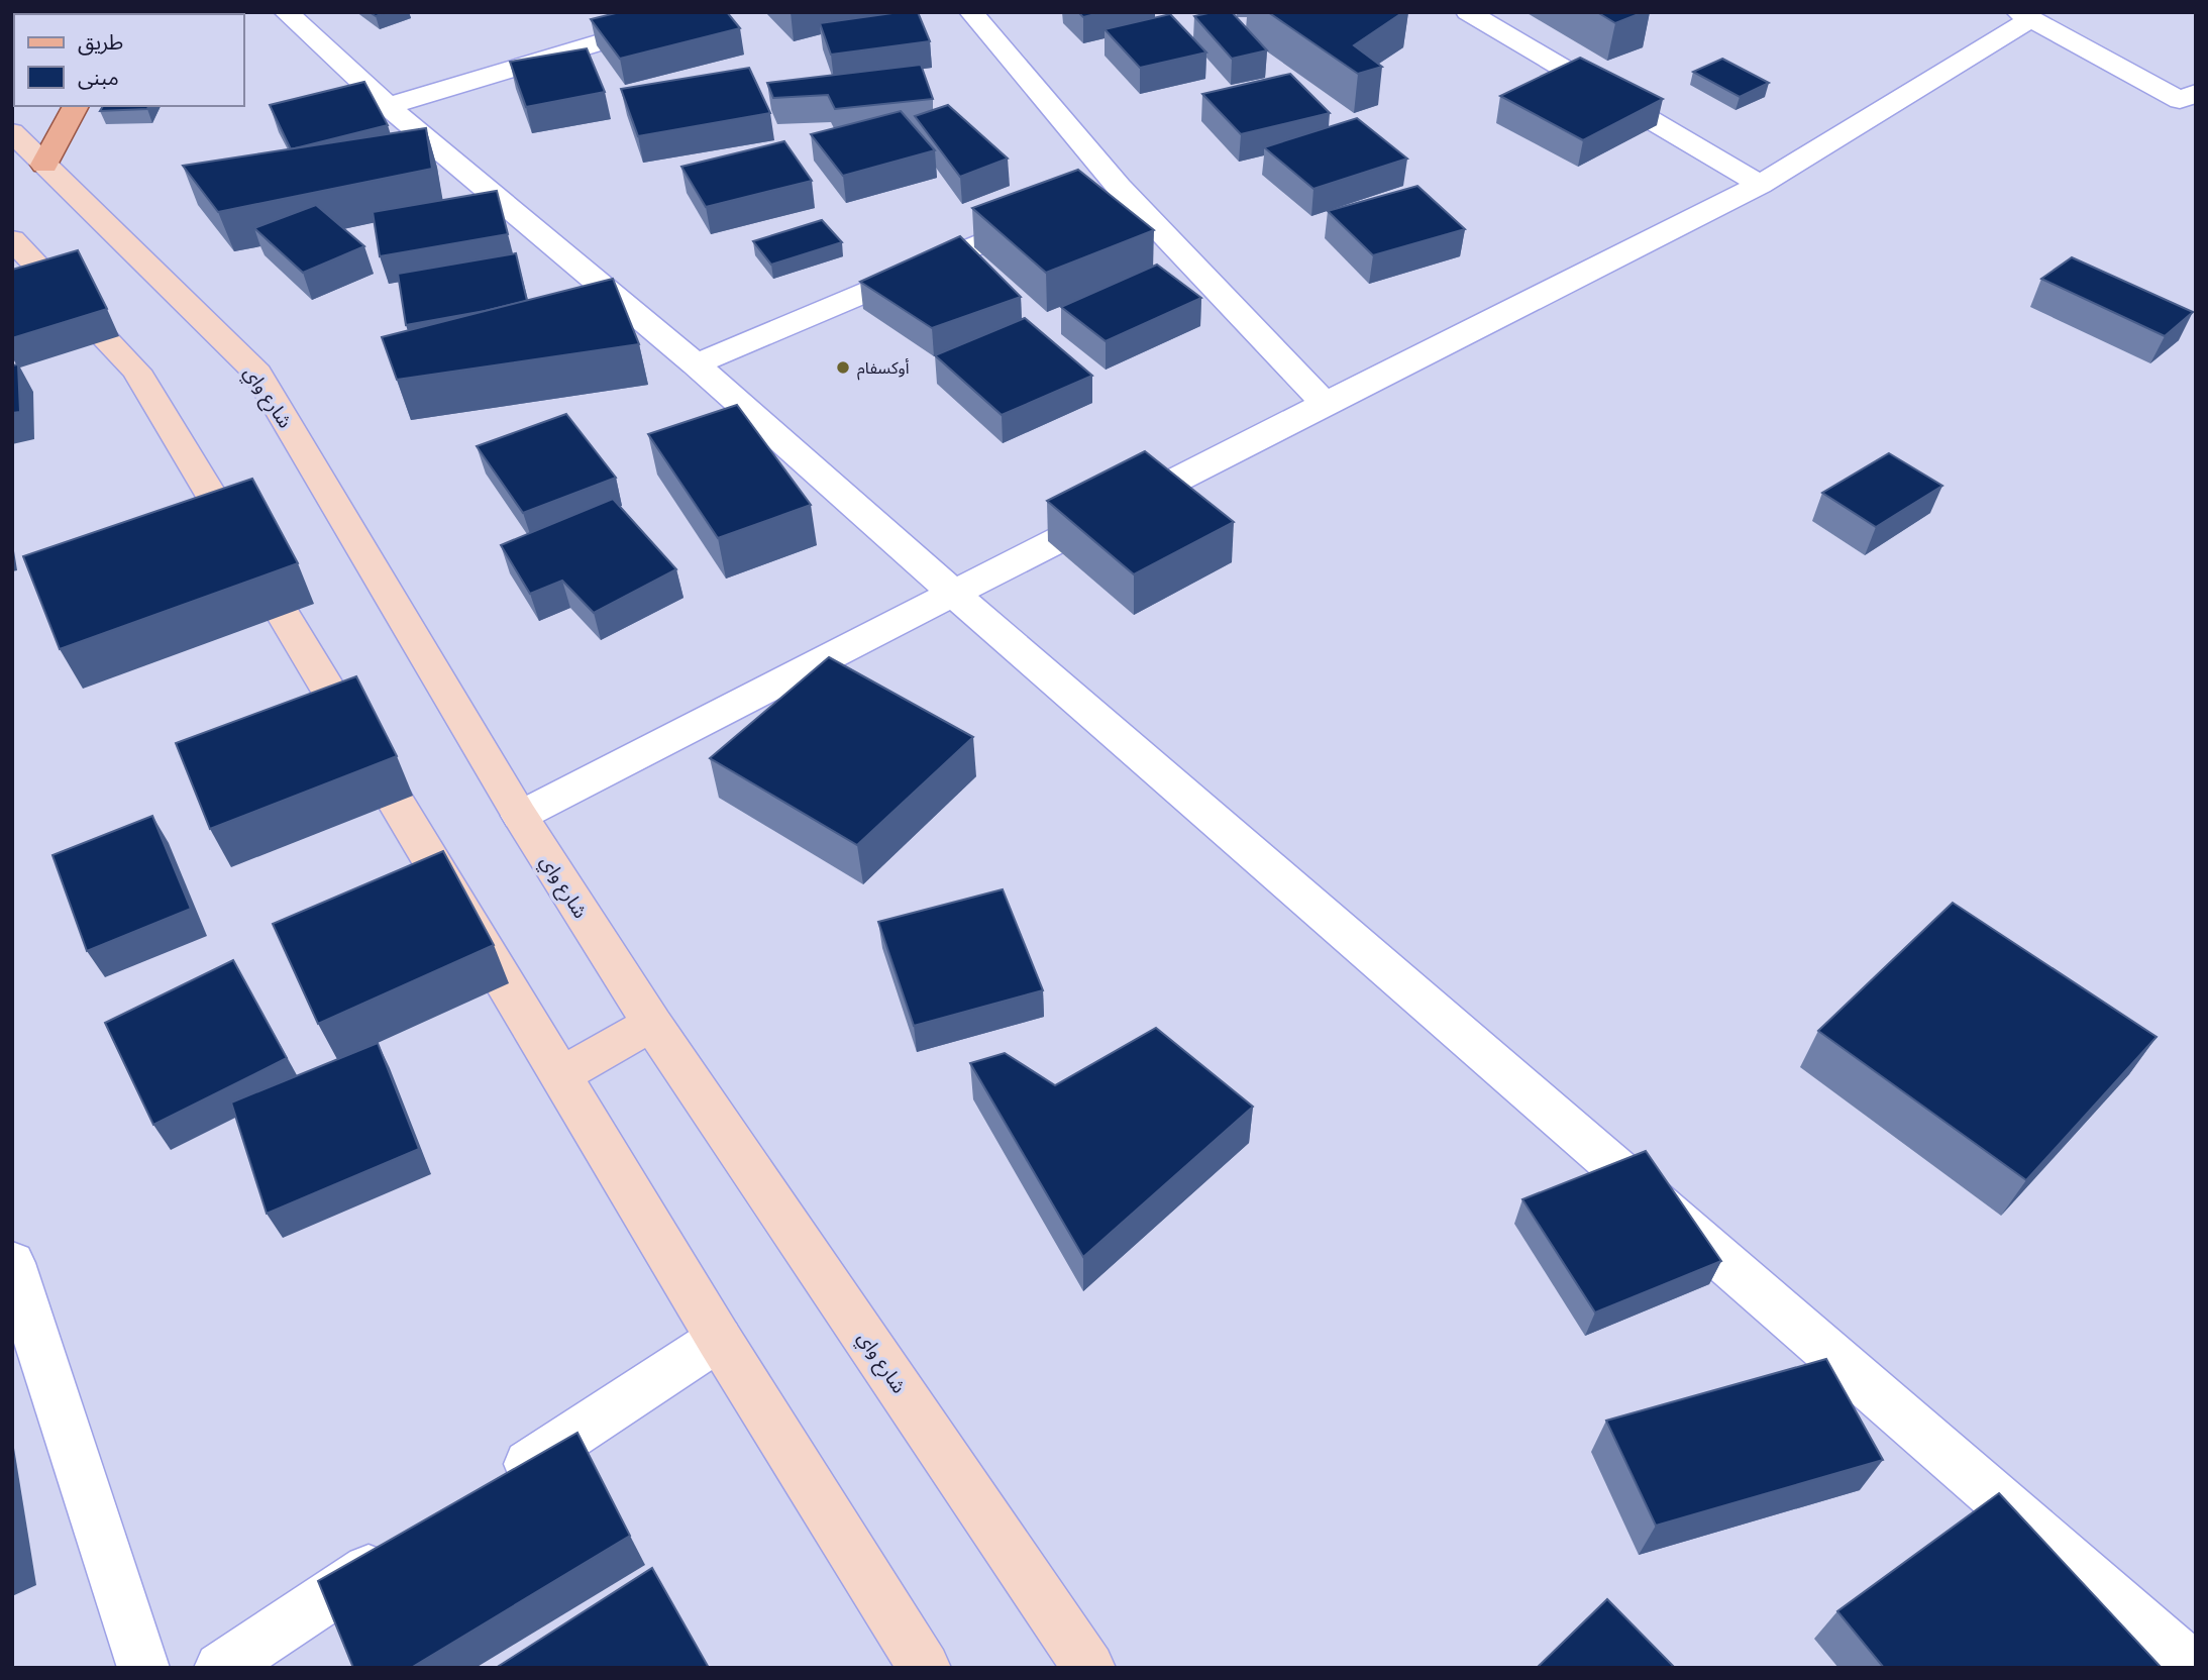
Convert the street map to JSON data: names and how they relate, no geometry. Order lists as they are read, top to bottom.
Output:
{
  "streets": {
    "street": ["شارع واي"]
  },
  "places": ["أوكسفام"],
  "legend": ["طريق", "مبنى"]
}
